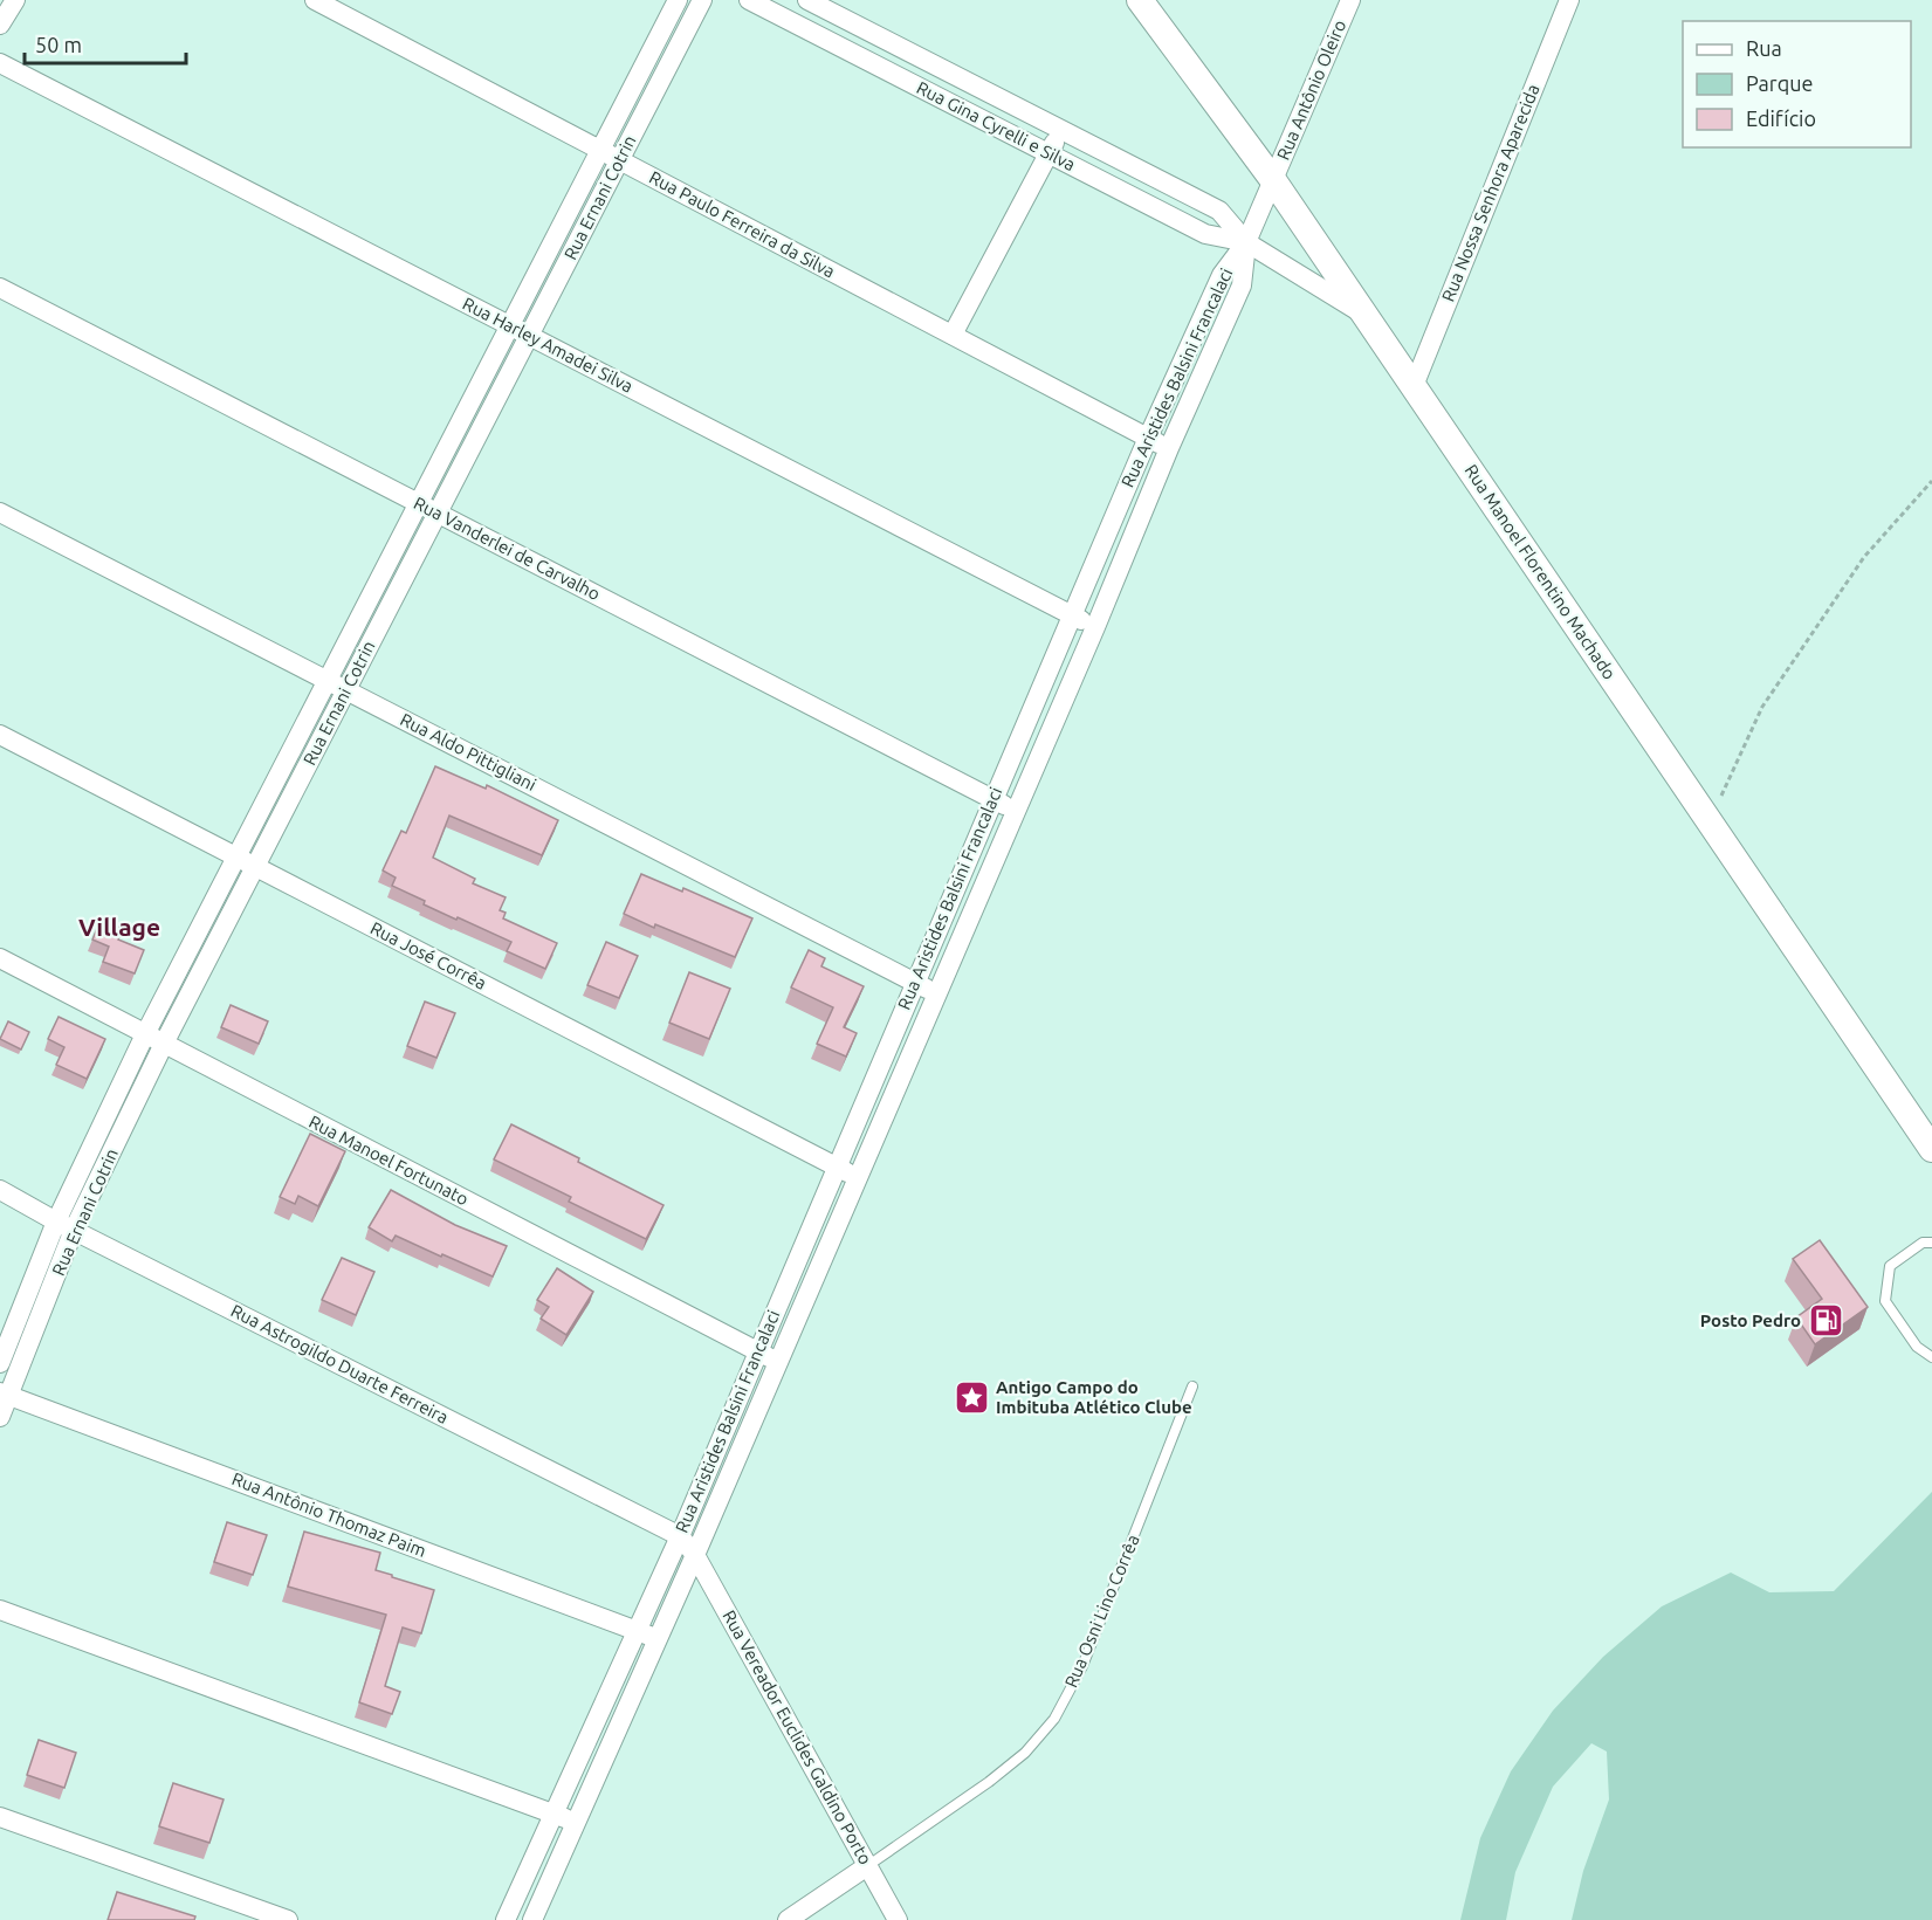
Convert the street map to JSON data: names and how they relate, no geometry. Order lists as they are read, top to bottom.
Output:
{
  "streets": {
    "main road": ["Rua Manoel Florentino Machado"],
    "street": [
      "Rua Antônio Oleiro",
      "Rua Gina Cyrelli e Silva",
      "Rua Nossa Senhora Aparecida",
      "Rua Ernani Cotrin",
      "Rua Paulo Ferreira da Silva",
      "Rua Harley Amadei Silva",
      "Rua Aristides Balsini Francalaci",
      "Rua Vanderlei de Carvalho",
      "Rua Aldo Pittigliani",
      "Rua José Corrêa",
      "Rua Manoel Fortunato",
      "Rua Astrogildo Duarte Ferreira",
      "Rua Antônio Thomaz Paim",
      "Rua Osni Lino Corrêa",
      "Rua Vereador Euclides Galdino Porto"
    ]
  },
  "crossings": [
    ["Rua Antônio Oleiro", "Rua Gina Cyrelli e Silva"],
    ["Rua Antônio Oleiro", "Rua Aristides Balsini Francalaci"],
    ["Rua Antônio Oleiro", "Rua Manoel Florentino Machado"],
    ["Rua Gina Cyrelli e Silva", "Rua Aristides Balsini Francalaci"],
    ["Rua Gina Cyrelli e Silva", "Rua Manoel Florentino Machado"],
    ["Rua Nossa Senhora Aparecida", "Rua Manoel Florentino Machado"],
    ["Rua Ernani Cotrin", "Rua Paulo Ferreira da Silva"],
    ["Rua Ernani Cotrin", "Rua Harley Amadei Silva"],
    ["Rua Ernani Cotrin", "Rua Vanderlei de Carvalho"],
    ["Rua Ernani Cotrin", "Rua Aldo Pittigliani"],
    ["Rua Ernani Cotrin", "Rua José Corrêa"],
    ["Rua Ernani Cotrin", "Rua Manoel Fortunato"],
    ["Rua Ernani Cotrin", "Rua Astrogildo Duarte Ferreira"],
    ["Rua Ernani Cotrin", "Rua Antônio Thomaz Paim"],
    ["Rua Paulo Ferreira da Silva", "Rua Aristides Balsini Francalaci"],
    ["Rua Harley Amadei Silva", "Rua Aristides Balsini Francalaci"],
    ["Rua Aristides Balsini Francalaci", "Rua Vanderlei de Carvalho"],
    ["Rua Aristides Balsini Francalaci", "Rua Aldo Pittigliani"],
    ["Rua Aristides Balsini Francalaci", "Rua José Corrêa"],
    ["Rua Aristides Balsini Francalaci", "Rua Manoel Fortunato"],
    ["Rua Aristides Balsini Francalaci", "Rua Astrogildo Duarte Ferreira"],
    ["Rua Aristides Balsini Francalaci", "Rua Antônio Thomaz Paim"],
    ["Rua Aristides Balsini Francalaci", "Rua Vereador Euclides Galdino Porto"],
    ["Rua Astrogildo Duarte Ferreira", "Rua Vereador Euclides Galdino Porto"],
    ["Rua Osni Lino Corrêa", "Rua Vereador Euclides Galdino Porto"]
  ],
  "districts": ["Village"],
  "places": {
    "fuel station": ["Posto Pedro"],
    "place": ["Antigo Campo do Imbituba Atlético Clube"]
  },
  "legend": ["Rua", "Parque", "Edifício"],
  "scale_bar": "50 m"
}
